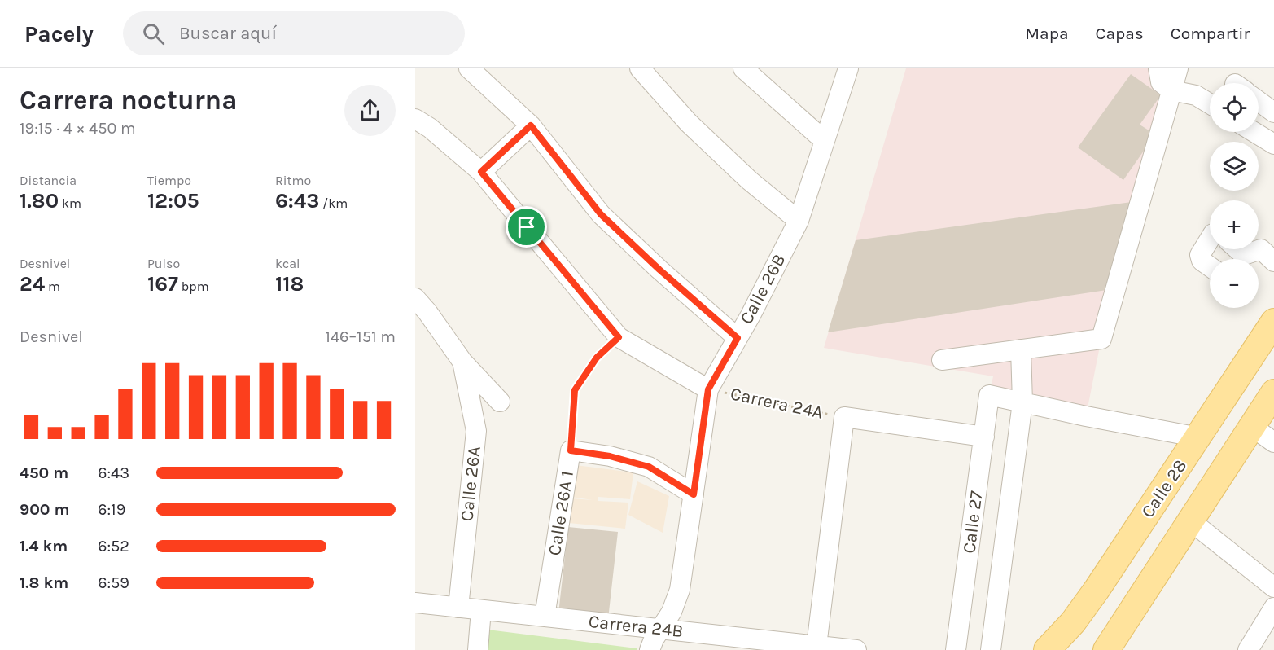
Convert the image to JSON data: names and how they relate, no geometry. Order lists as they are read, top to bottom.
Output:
{
  "streets": {
    "main road": ["Calle 28"],
    "street": [
      "Calle 26B",
      "Carrera 24A",
      "Calle 26A",
      "Calle 26A 1",
      "Calle 27",
      "Carrera 24B"
    ]
  },
  "crossings": [
    ["Calle 26B", "Carrera 24A"],
    ["Calle 26B", "Carrera 24B"],
    ["Carrera 24A", "Calle 26A 1"],
    ["Carrera 24A", "Calle 27"],
    ["Calle 26A", "Carrera 24B"],
    ["Calle 26A 1", "Carrera 24B"]
  ],
  "page": {
    "header": "Pacely",
    "search": "Buscar aquí",
    "nav": ["Mapa", "Capas", "Compartir"],
    "heading": ["Carrera nocturna", "19:15 · 4 × 450 m"],
    "map_buttons": ["+", "−"],
    "stats": [
      ["Distancia", "1.80 km"],
      ["Tiempo", "12:05"],
      ["Ritmo", "6:43 /km"],
      ["Desnivel", "24 m"],
      ["Pulso", "167 bpm"],
      ["kcal", "118"]
    ],
    "chart": ["Desnivel", "146–151 m"],
    "list": [
      {
        "name": "450 m",
        "note": "6:43"
      },
      {
        "name": "900 m",
        "note": "6:19"
      },
      {
        "name": "1.4 km",
        "note": "6:52"
      },
      {
        "name": "1.8 km",
        "note": "6:59"
      }
    ]
  }
}
